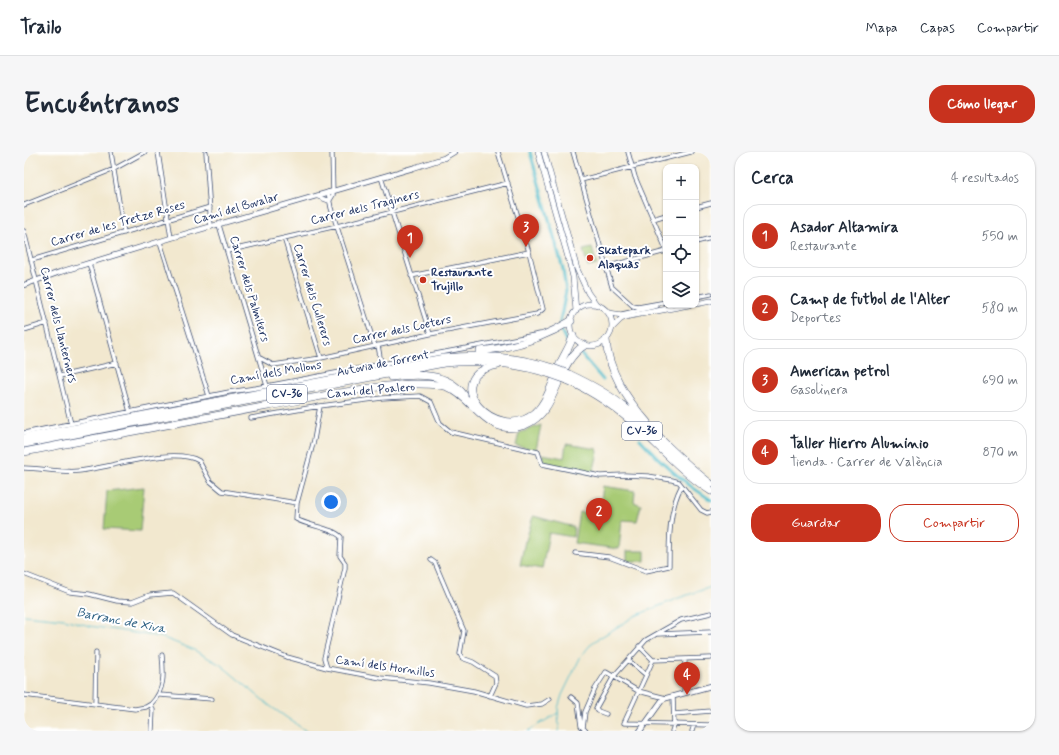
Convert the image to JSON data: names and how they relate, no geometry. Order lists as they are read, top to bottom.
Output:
{
  "streets": {
    "highway": ["Autovia de Torrent", "CV-36"],
    "street": [
      "Carrer dels Traginers",
      "Camí del Bovalar",
      "Carrer de les Tretze Roses",
      "Carrer dels Palmiters",
      "Carrer dels Cullerers",
      "Carrer dels Llanterners",
      "Carrer dels Coeters",
      "Camí dels Mollons",
      "Camí del Poalero",
      "Camí dels Hornillos"
    ]
  },
  "crossings": [
    ["Carrer dels Traginers", "Carrer dels Palmiters"],
    ["Carrer dels Traginers", "Carrer dels Cullerers"],
    ["Camí del Bovalar", "Carrer dels Palmiters"],
    ["Camí del Bovalar", "Carrer dels Llanterners"],
    ["Carrer de les Tretze Roses", "Carrer dels Palmiters"],
    ["Carrer de les Tretze Roses", "Carrer dels Llanterners"],
    ["Carrer dels Palmiters", "Carrer dels Coeters"],
    ["Carrer dels Palmiters", "Camí dels Mollons"],
    ["Carrer dels Cullerers", "Carrer dels Coeters"],
    ["Carrer dels Llanterners", "Camí dels Mollons"]
  ],
  "water": ["Barranc de Xiva"],
  "places": ["Skatepark Alaquàs", "Restaurante Trujillo"],
  "page": {
    "header": "Trailo",
    "nav": ["Mapa", "Capas", "Compartir"],
    "buttons": [
      "Cómo llegar",
      ["Guardar", "Compartir"]
    ],
    "title": "Encuéntranos",
    "heading": ["Cerca", "4 resultados"],
    "map_buttons": ["+", "−"],
    "list": [
      {
        "mark": "1",
        "name": "Asador Altamira",
        "note": "Restaurante",
        "value": "550 m"
      },
      {
        "mark": "2",
        "name": "Camp de futbol de l'Alter",
        "note": "Deportes",
        "value": "580 m"
      },
      {
        "mark": "3",
        "name": "American petrol",
        "note": "Gasolinera",
        "value": "690 m"
      },
      {
        "mark": "4",
        "name": "Taller Hierro Aluminio",
        "note": "Tienda · Carrer de València",
        "value": "870 m"
      }
    ],
    "pins": [
      "3",
      "1",
      "2",
      "4"
    ]
  }
}
